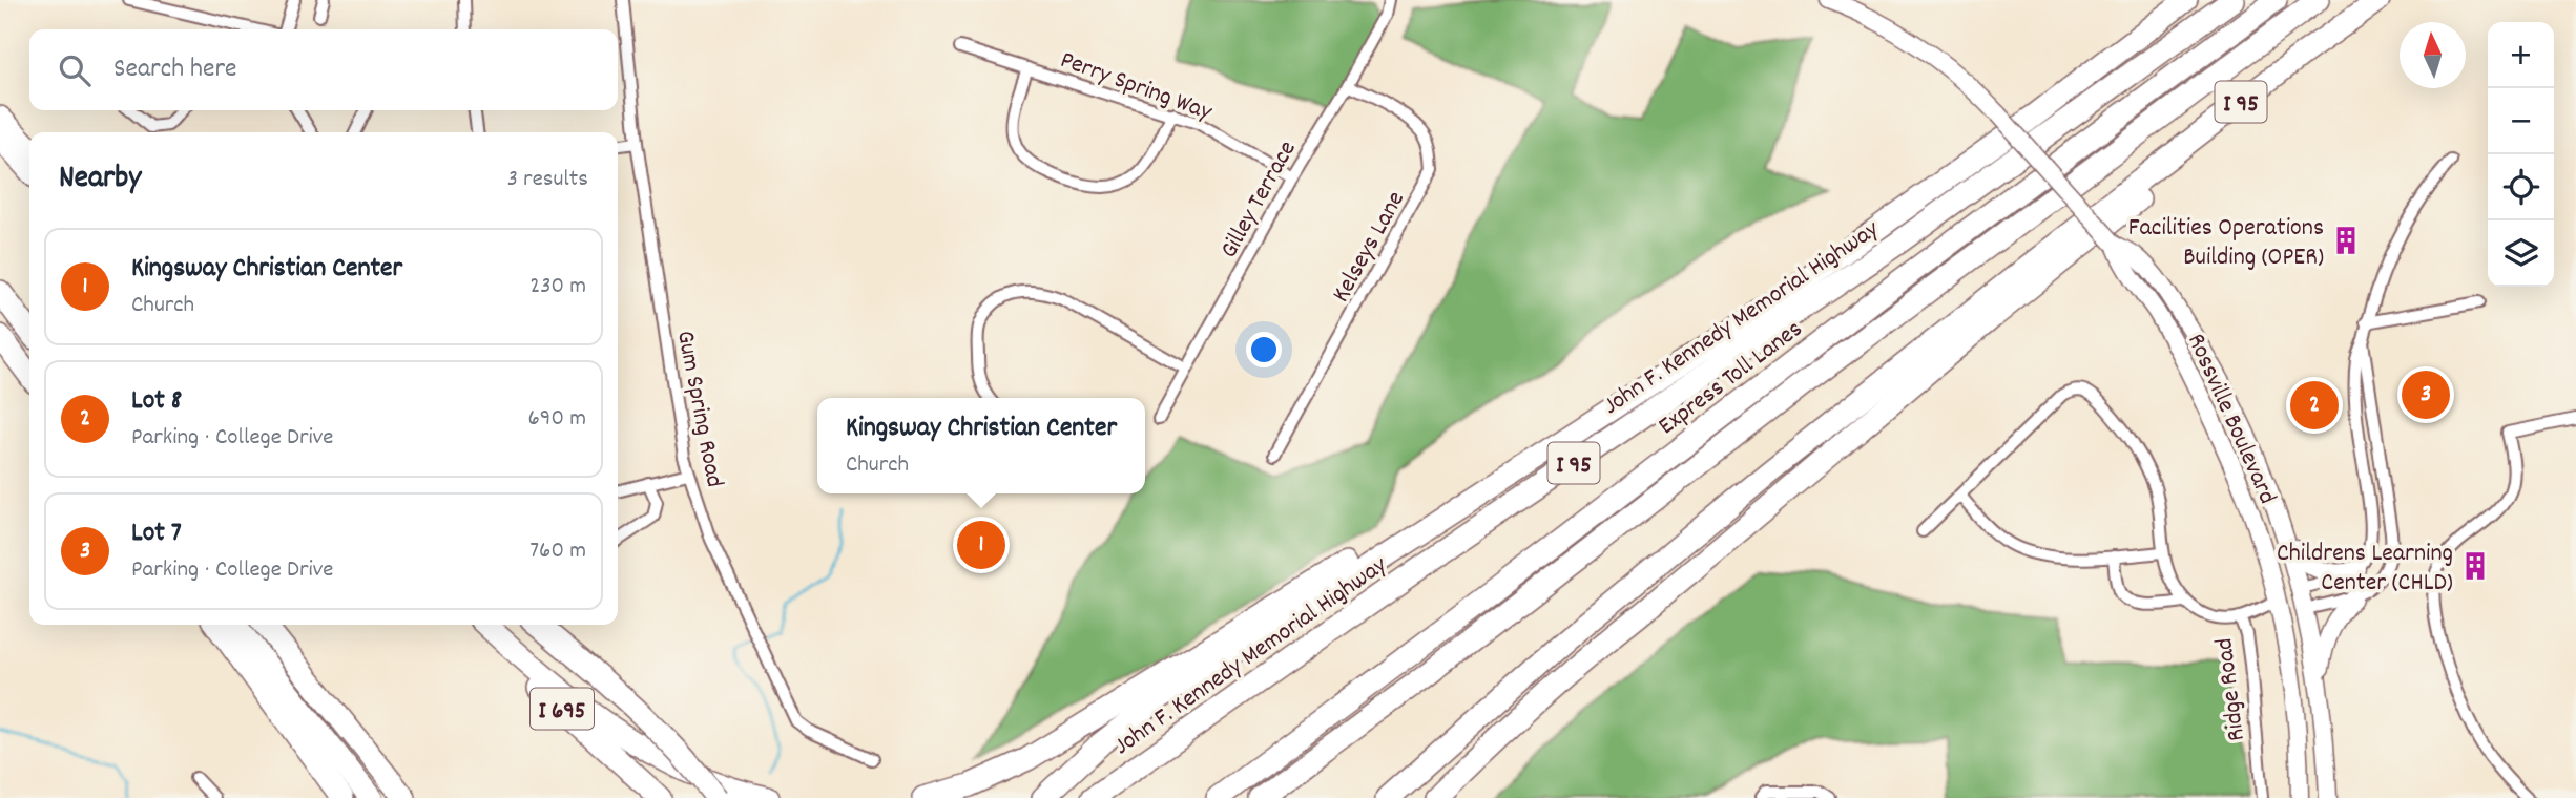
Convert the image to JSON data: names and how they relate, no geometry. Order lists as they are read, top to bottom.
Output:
{
  "streets": {
    "highway": [
      "I 95",
      "John F. Kennedy Memorial Highway",
      "Express Toll Lanes",
      "I 695"
    ],
    "main road": ["Rossville Boulevard"],
    "street": [
      "Perry Spring Way",
      "Gilley Terrace",
      "Kelseys Lane",
      "Gum Spring Road",
      "Ridge Road"
    ]
  },
  "crossings": [
    ["Perry Spring Way", "Gilley Terrace"],
    ["Gilley Terrace", "Kelseys Lane"],
    ["Rossville Boulevard", "Ridge Road"]
  ],
  "places": {
    "building": ["Facilities Operations Building (OPER)", "Childrens Learning Center (CHLD)"]
  },
  "north": "top",
  "page": {
    "map_buttons": ["+", "−"],
    "search": "Search here",
    "heading": ["Nearby", "3 results"],
    "list": [
      {
        "mark": "1",
        "name": "Kingsway Christian Center",
        "note": "Church",
        "value": "230 m"
      },
      {
        "mark": "2",
        "name": "Lot 8",
        "note": "Parking · College Drive",
        "value": "690 m"
      },
      {
        "mark": "3",
        "name": "Lot 7",
        "note": "Parking · College Drive",
        "value": "760 m"
      }
    ],
    "pins": ["3", "2", "1"],
    "popup": ["Kingsway Christian Center", "Church"]
  }
}
